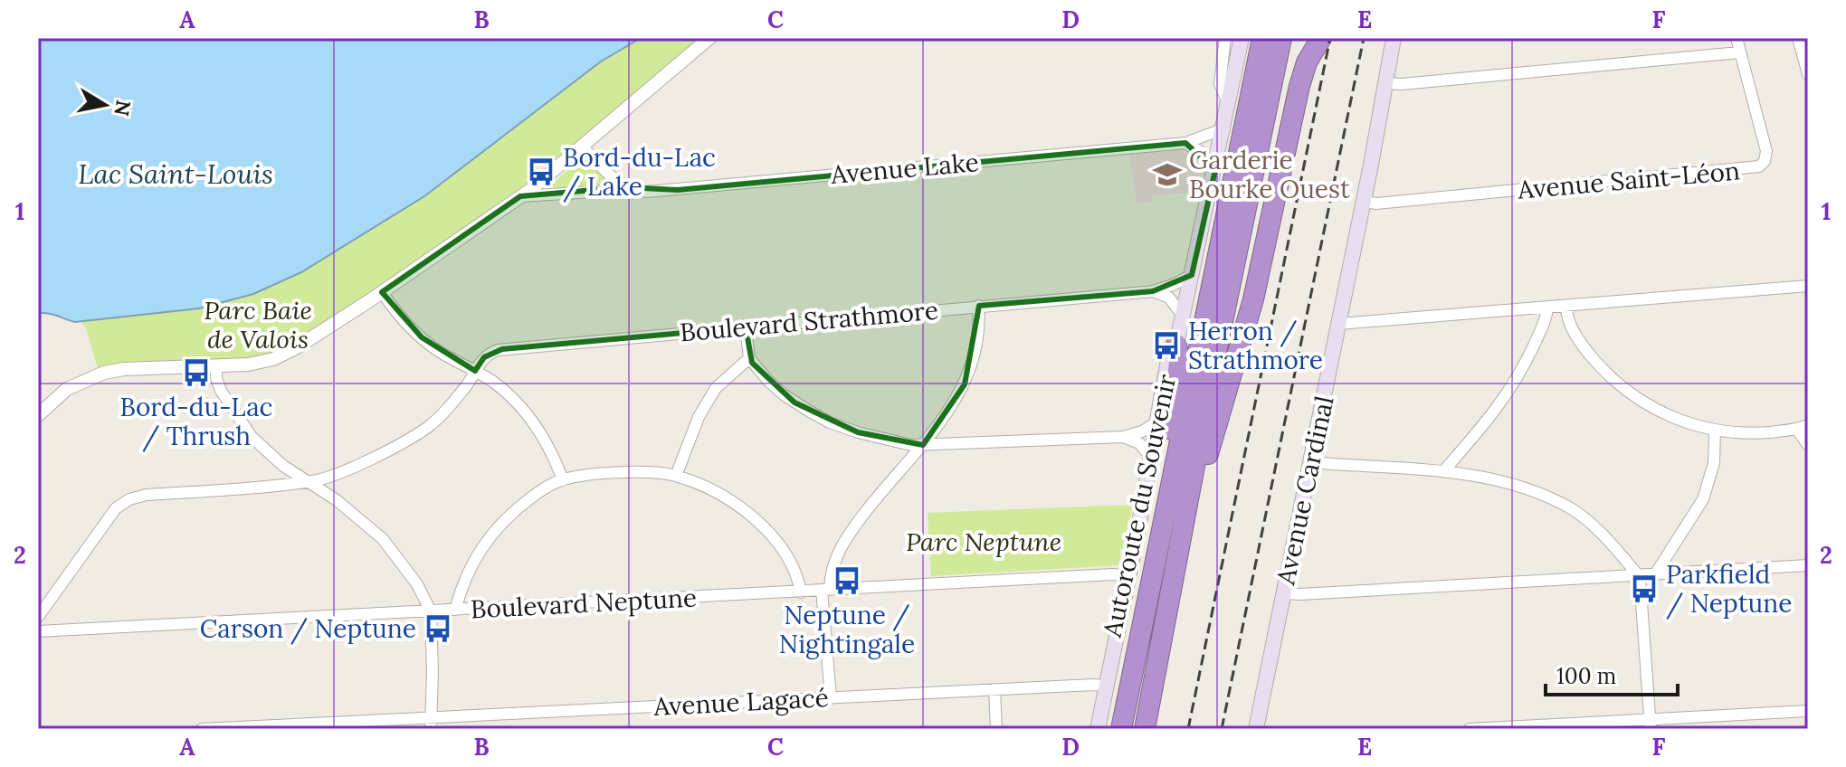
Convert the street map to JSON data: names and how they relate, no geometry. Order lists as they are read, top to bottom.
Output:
{
  "streets": {
    "highway": ["Autoroute du Souvenir"],
    "main road": ["Avenue Cardinal"],
    "street": [
      "Avenue Lake",
      "Avenue Saint-Léon",
      "Boulevard Strathmore",
      "Boulevard Neptune",
      "Avenue Lagacé"
    ]
  },
  "crossings": [
    ["Avenue Saint-Léon", "Avenue Cardinal"]
  ],
  "water": ["Lac Saint-Louis"],
  "parks": ["Parc Baie de Valois", "Parc Neptune"],
  "places": {
    "bus stop": [
      "Bord-du-Lac / Lake",
      "Herron / Strathmore",
      "Bord-du-Lac / Thrush",
      "Neptune / Nightingale",
      "Parkfield / Neptune",
      "Carson / Neptune"
    ],
    "school or university": ["Garderie Bourke Ouest"]
  },
  "scale_bar": "100 m",
  "north": "right",
  "grid": {
    "columns": [
      "A",
      "B",
      "C",
      "D",
      "E",
      "F"
    ],
    "rows": ["1", "2"]
  }
}
